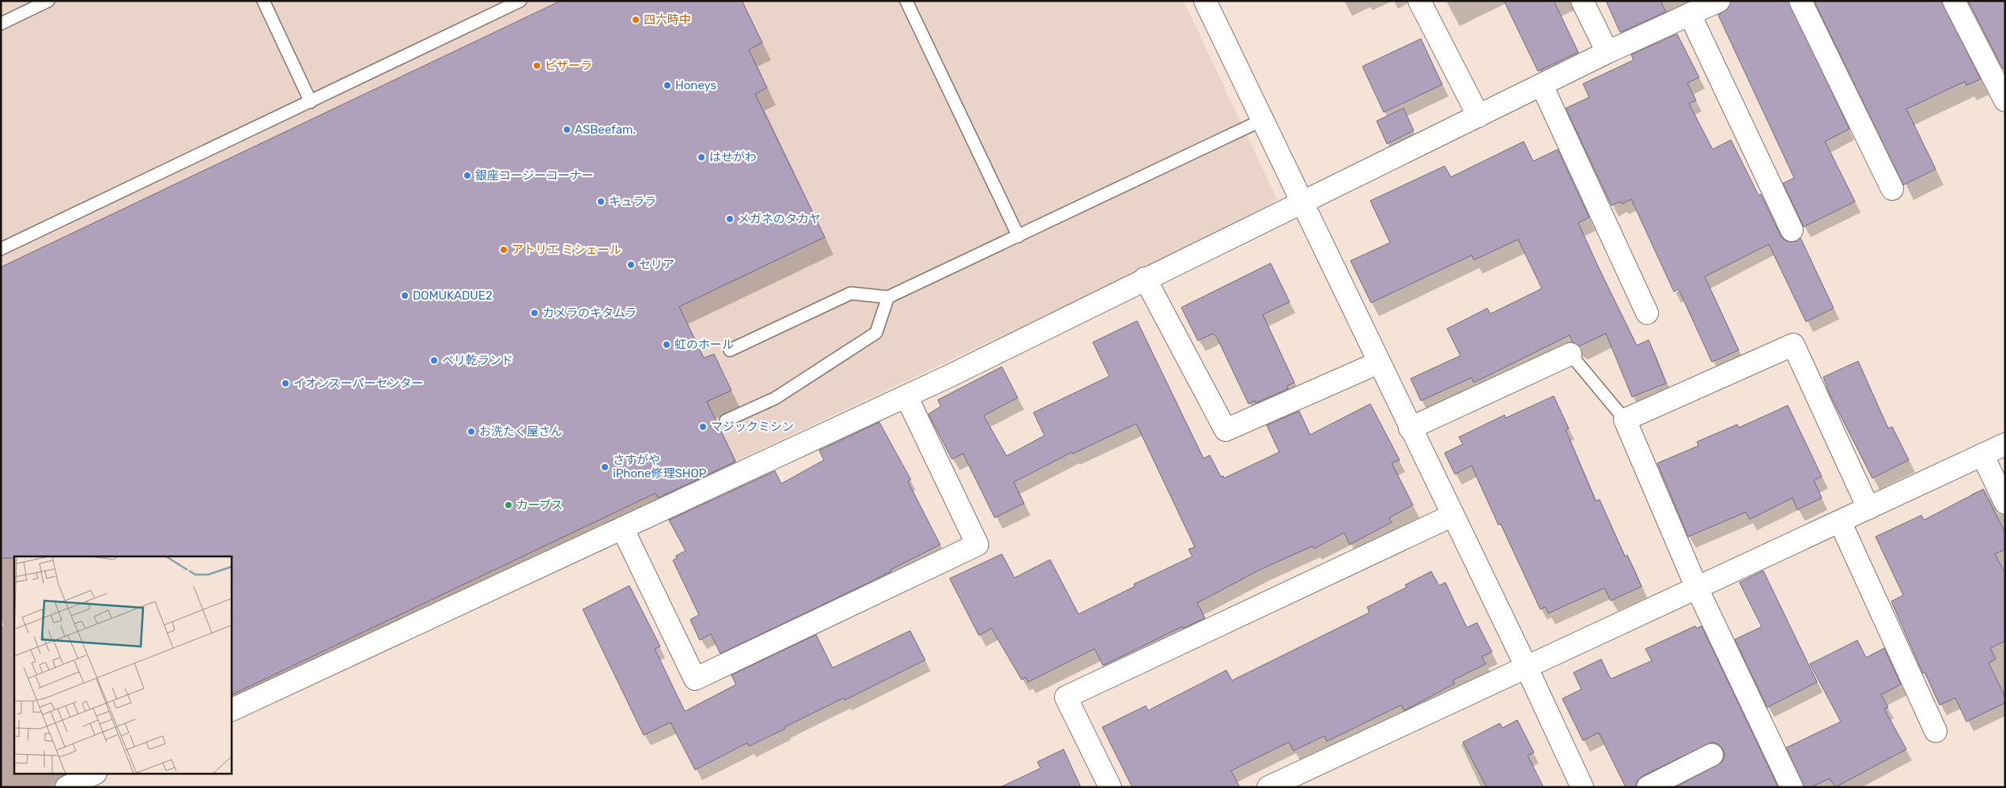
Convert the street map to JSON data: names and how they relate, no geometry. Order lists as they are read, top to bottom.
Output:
{
  "places": [
    "四六時中",
    "ピザーラ",
    "Honeys",
    "ASBeefam.",
    "はせがわ",
    "銀座コージーコーナー",
    "キュララ",
    "メガネのタカヤ",
    "アトリエ ミシェール",
    "セリア",
    "DOMUKADUE2",
    "カメラのキタムラ",
    "虹のホール",
    "ペリ乾ランド",
    "イオンスーパーセンター",
    "マジックミシン",
    "お洗たく屋さん",
    "さすがや iPhone修理SHOP",
    "カーブス"
  ]
}
